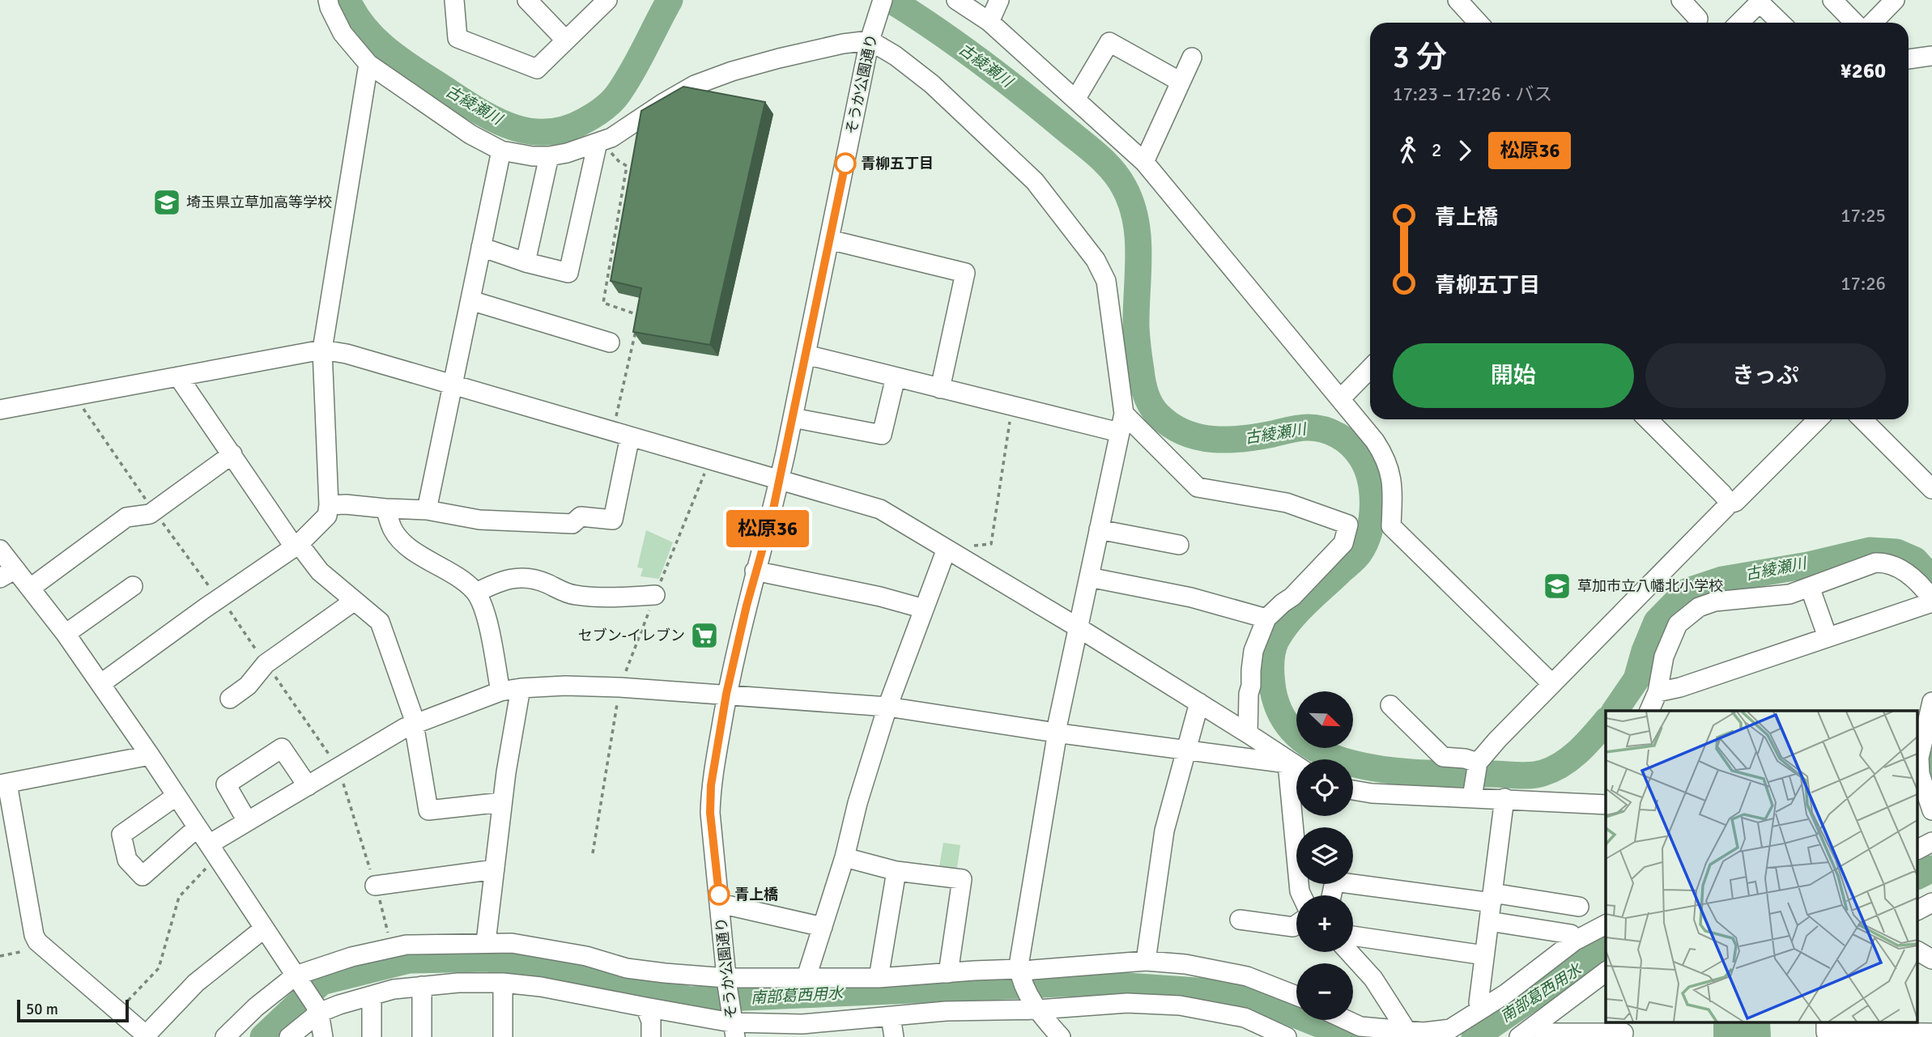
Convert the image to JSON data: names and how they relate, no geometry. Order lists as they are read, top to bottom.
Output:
{
  "streets": {
    "street": ["そうか公園通り"]
  },
  "water": ["古綾瀬川", "南部葛西用水"],
  "places": {
    "other": ["青柳五丁目", "青上橋"],
    "school or university": ["埼玉県立草加高等学校", "草加市立八幡北小学校"],
    "supermarket": ["セブン-イレブン"]
  },
  "lines": ["bus line 松原36"],
  "scale_bar": "50 m",
  "north": "bottom right",
  "page": {
    "on_map": "松原36",
    "heading": ["3 分", "17:23 – 17:26 · バス", "¥260"],
    "legs": ["2", "松原36"],
    "list": [
      {
        "name": "青上橋",
        "value": "17:25"
      },
      {
        "name": "青柳五丁目",
        "value": "17:26"
      }
    ],
    "buttons": ["開始", "きっぷ"],
    "map_buttons": ["+", "−"],
    "scale": "50 m"
  }
}
